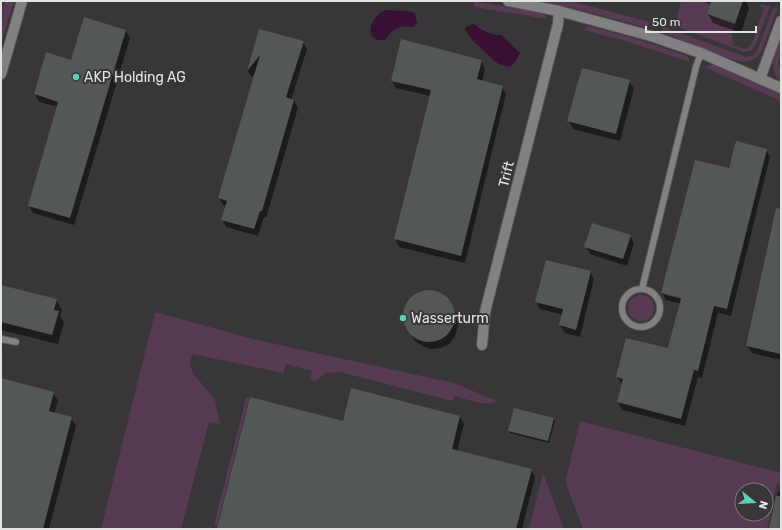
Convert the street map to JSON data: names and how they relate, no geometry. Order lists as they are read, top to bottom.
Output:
{
  "streets": {
    "street": ["Trift"]
  },
  "places": ["AKP Holding AG", "Wasserturm"],
  "scale_bar": "50 m",
  "north": "right"
}
